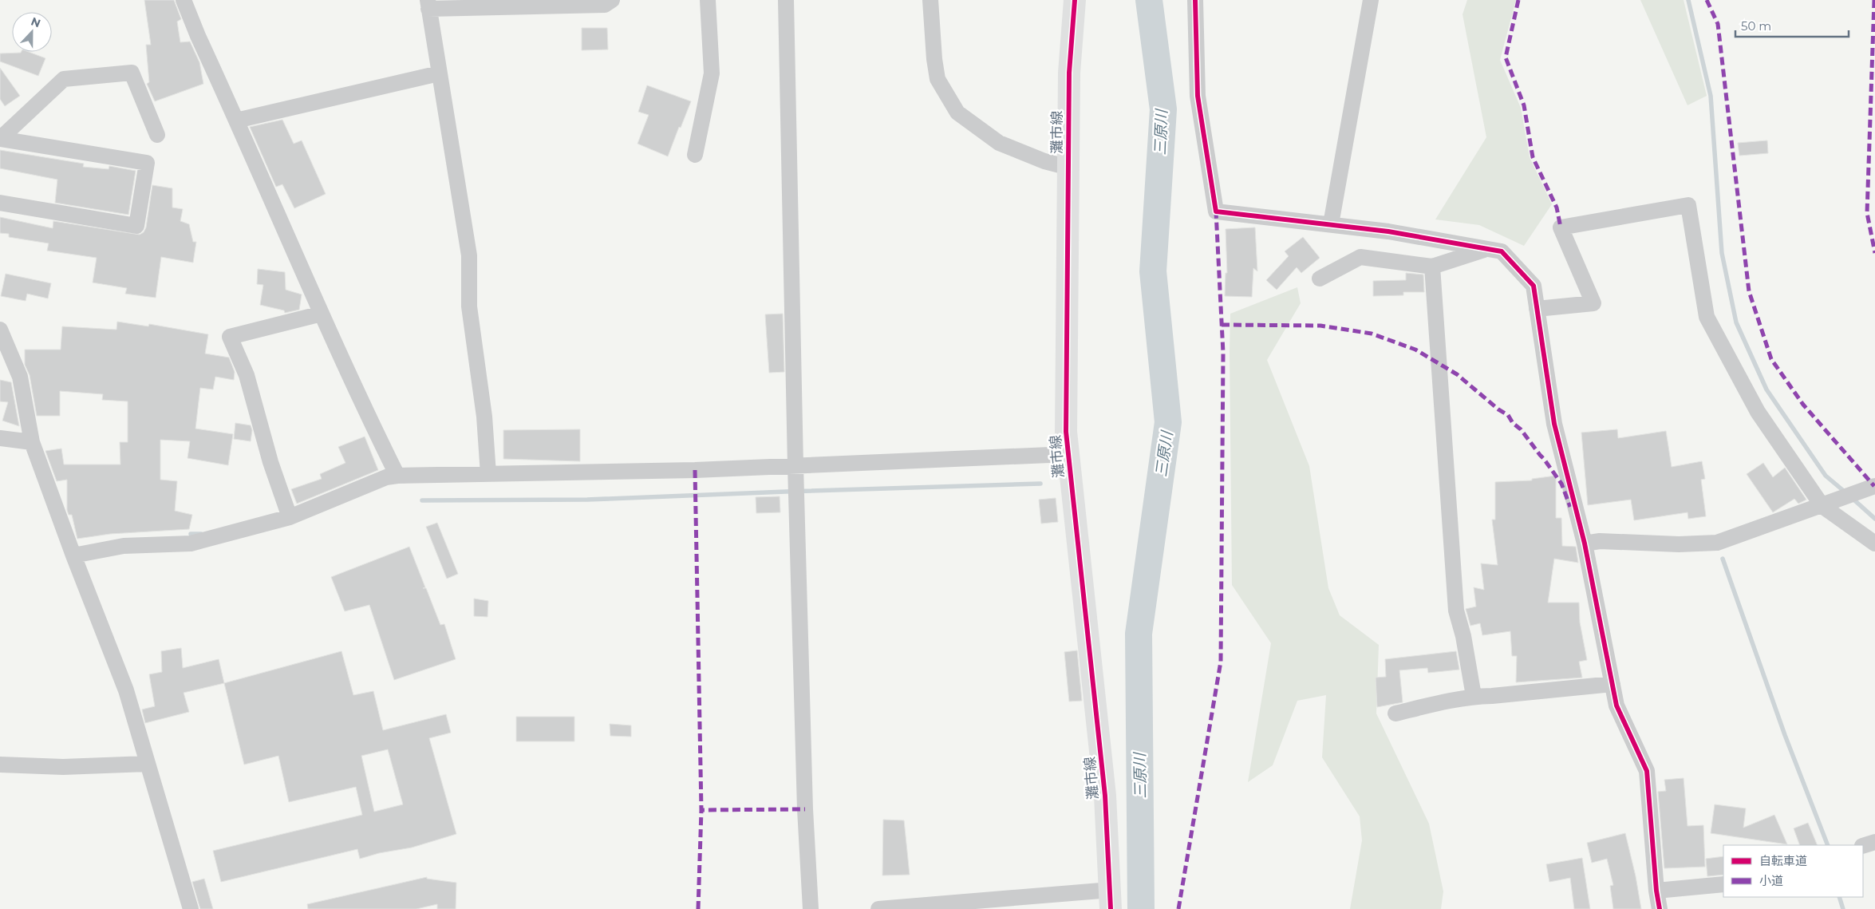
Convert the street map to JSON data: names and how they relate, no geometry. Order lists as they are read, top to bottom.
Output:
{
  "streets": {
    "main road": ["灘市線"]
  },
  "water": ["三原川"],
  "legend": ["自転車道", "小道"],
  "scale_bar": "50 m",
  "north": "top"
}
